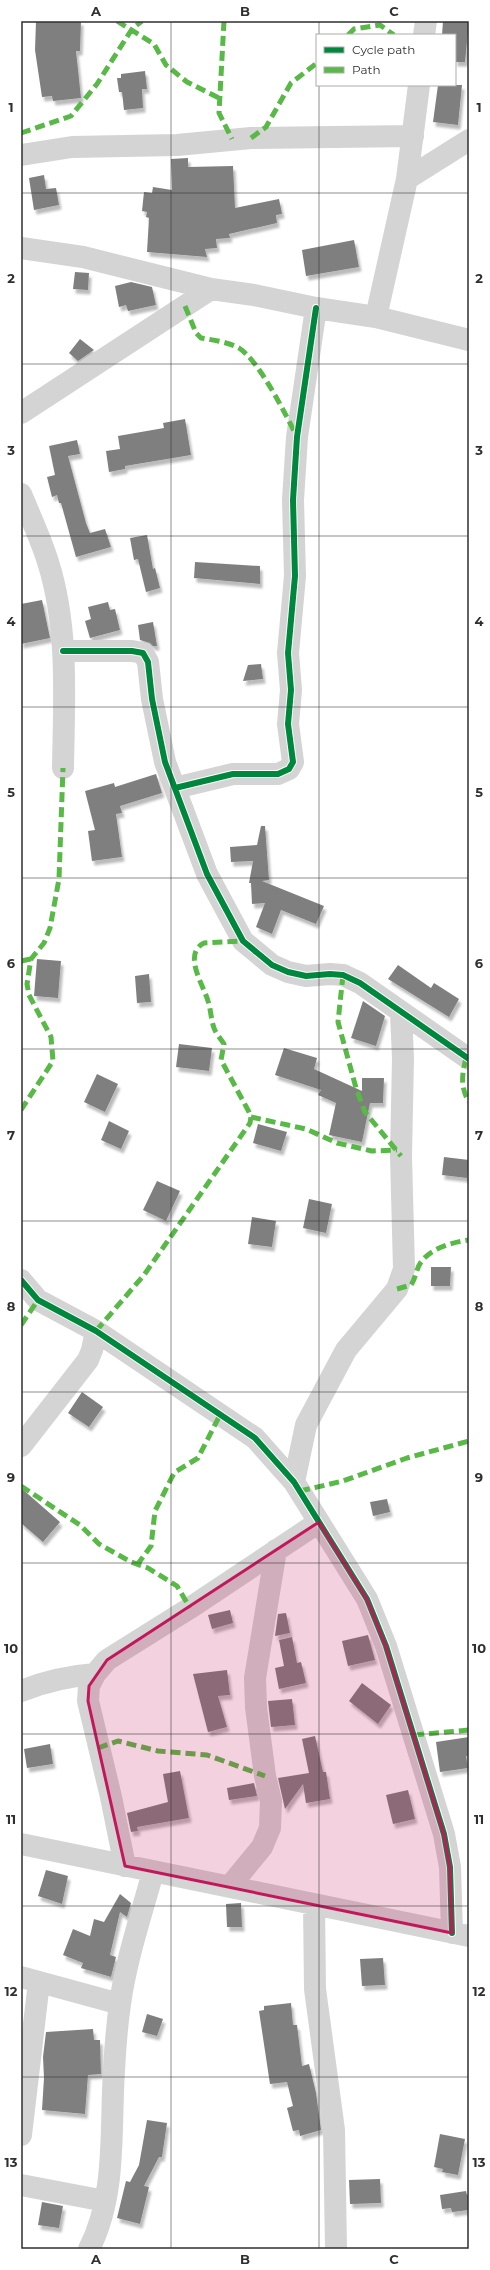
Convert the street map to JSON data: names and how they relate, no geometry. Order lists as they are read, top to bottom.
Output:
{
  "legend": ["Cycle path", "Path"],
  "grid": {
    "columns": ["A", "B", "C"],
    "rows": [
      "1",
      "2",
      "3",
      "4",
      "5",
      "6",
      "7",
      "8",
      "9",
      "10",
      "11",
      "12",
      "13"
    ]
  }
}
